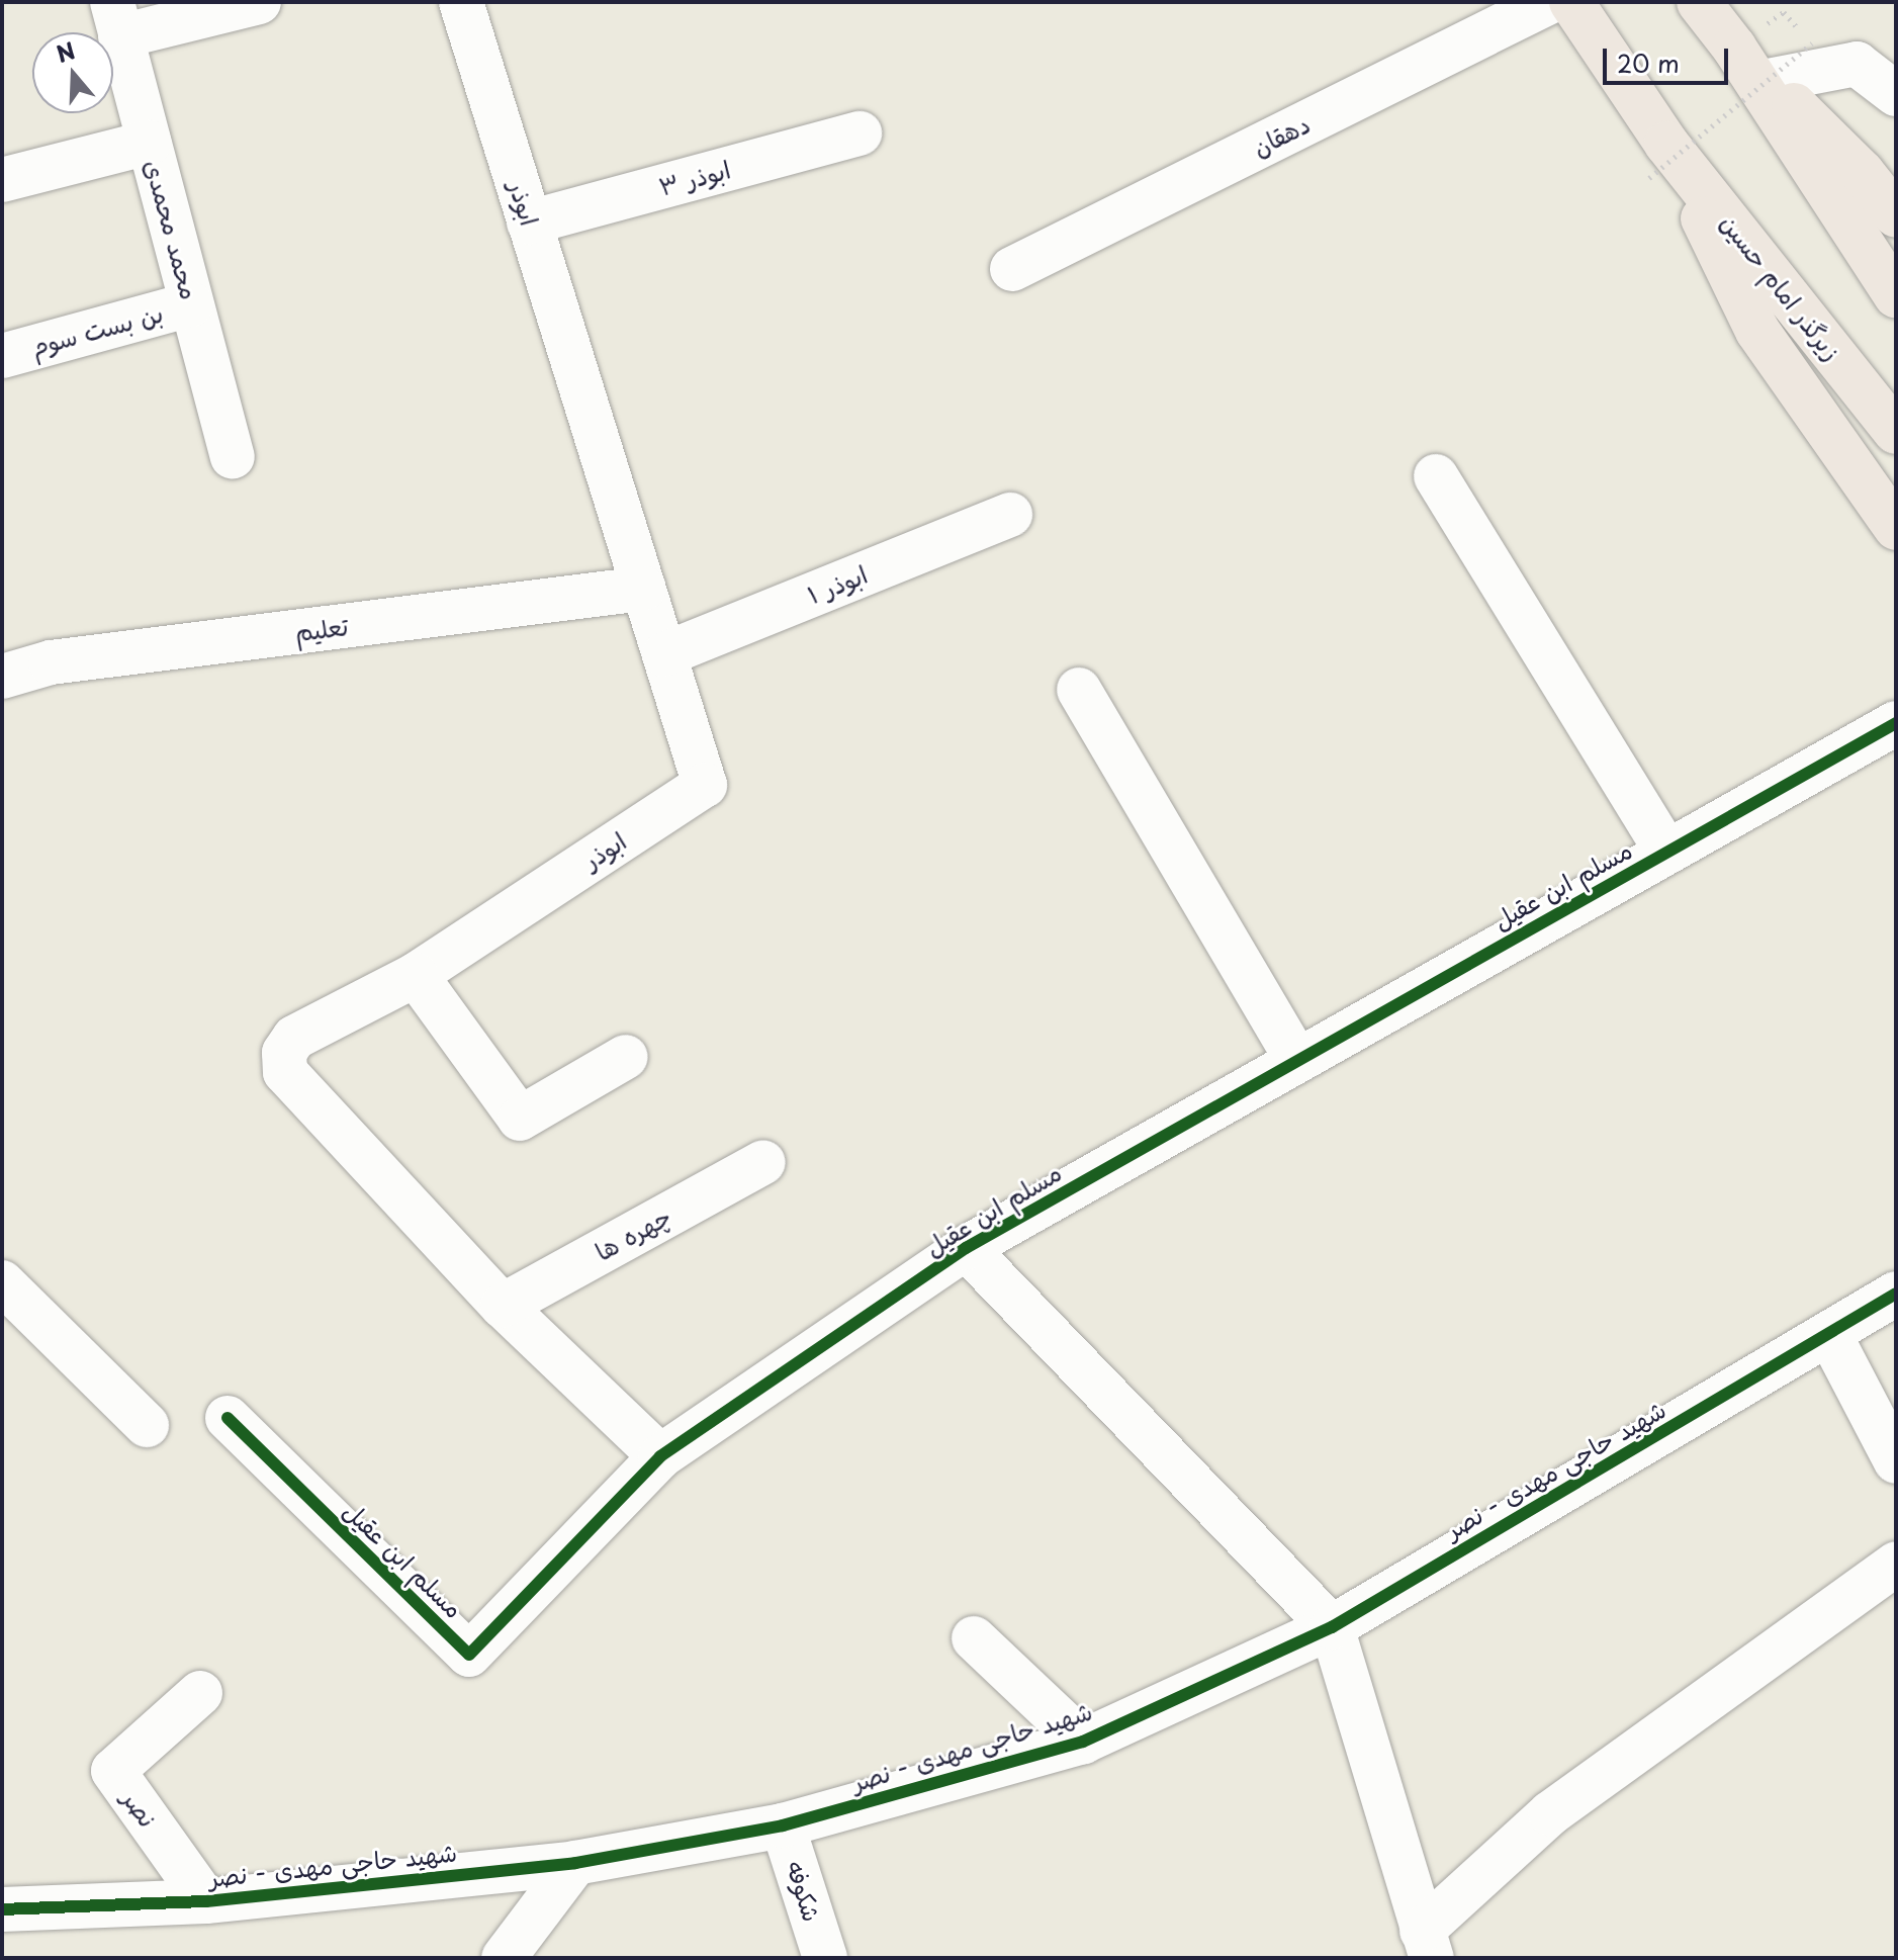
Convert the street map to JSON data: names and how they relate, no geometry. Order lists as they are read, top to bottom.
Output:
{
  "streets": {
    "main road": ["زیرگذر امام حسین"],
    "street": [
      "دهقان",
      "ابوذر ۳",
      "ابوذر",
      "محمد محمدی",
      "بن بست سوم",
      "ابوذر ۱",
      "تعلیم",
      "مسلم ابن عقیل",
      "چهره ها",
      "شهید حاجی مهدی - نصر",
      "نصر",
      "شکوفه"
    ]
  },
  "crossings": [
    ["ابوذر ۳", "ابوذر"],
    ["ابوذر", "ابوذر ۱"],
    ["ابوذر", "تعلیم"],
    ["ابوذر", "مسلم ابن عقیل"],
    ["ابوذر", "چهره ها"],
    ["محمد محمدی", "بن بست سوم"],
    ["شهید حاجی مهدی - نصر", "نصر"],
    ["شهید حاجی مهدی - نصر", "شکوفه"]
  ],
  "scale_bar": "20 m",
  "north": "top"
}
